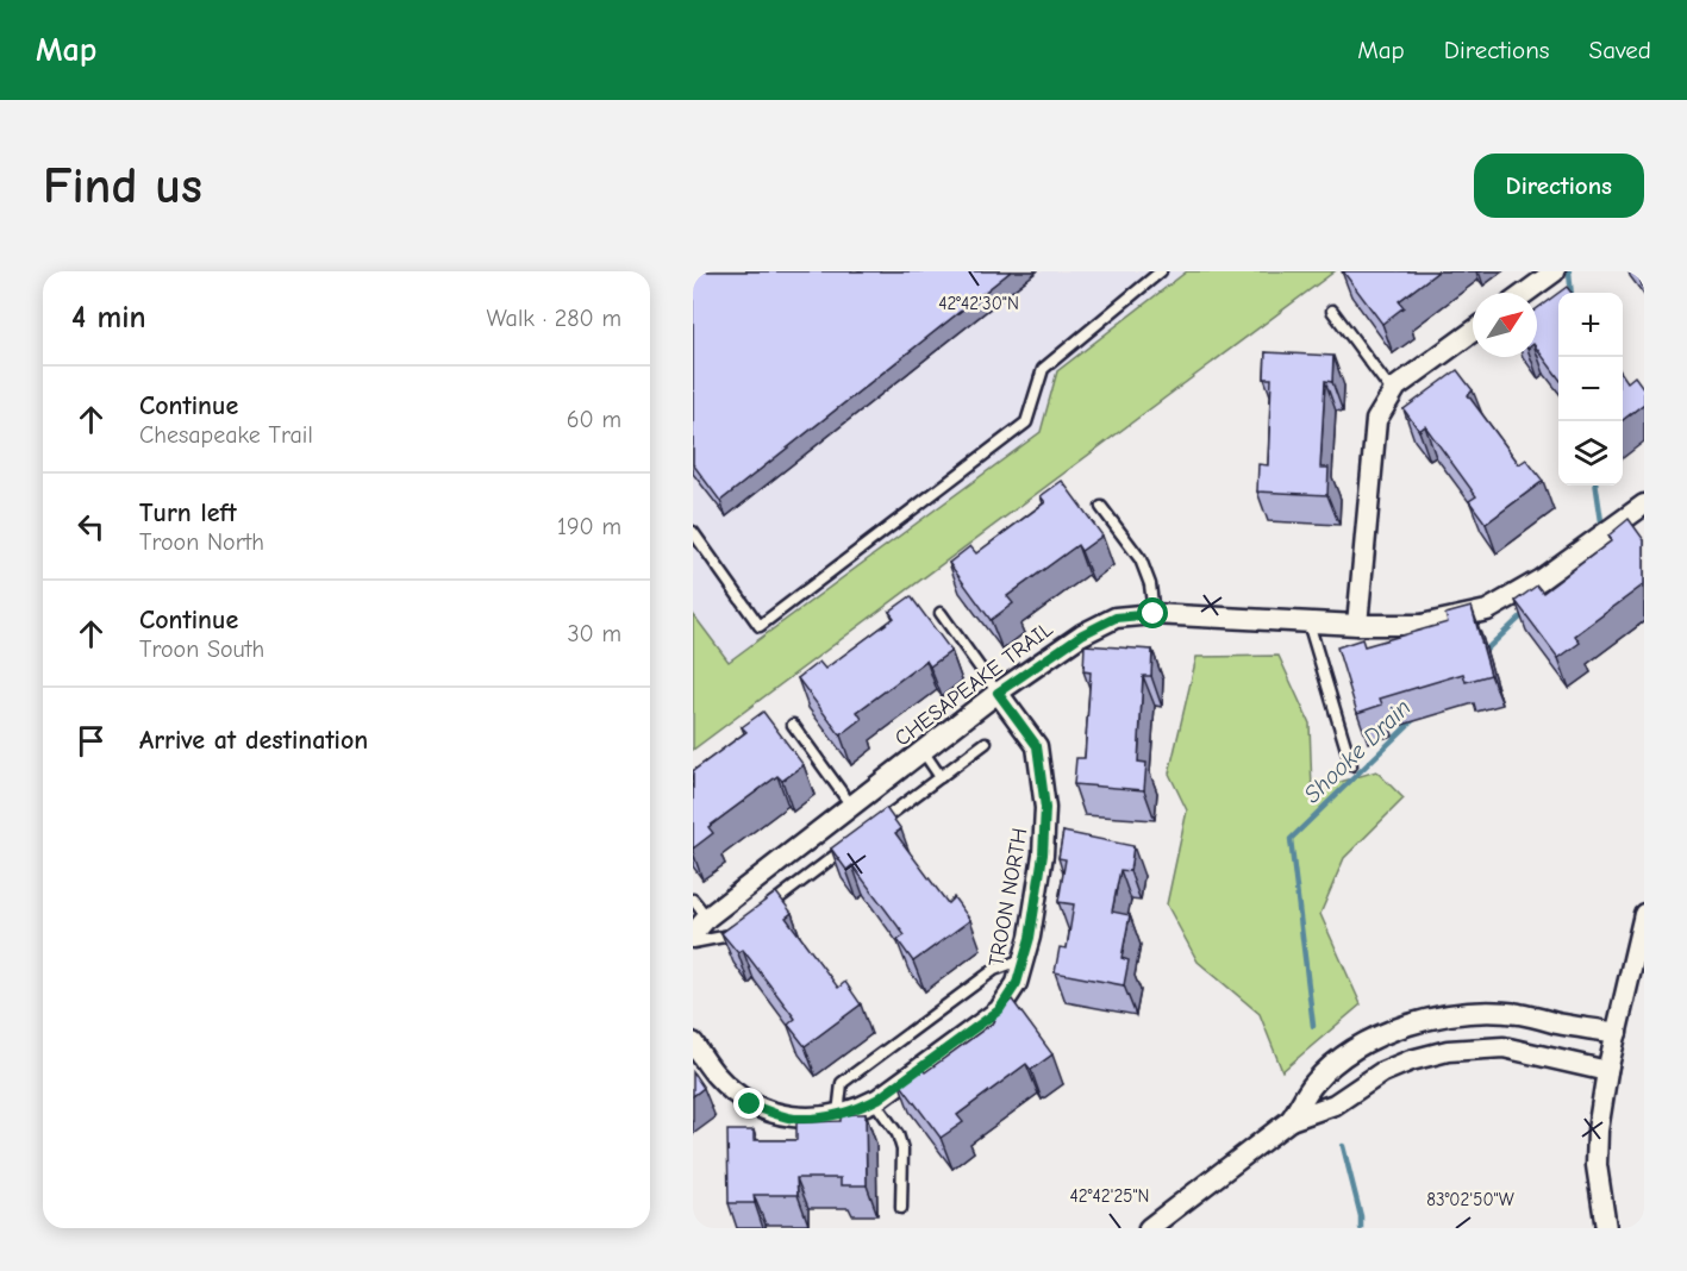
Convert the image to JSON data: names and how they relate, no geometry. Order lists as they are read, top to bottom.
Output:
{
  "streets": {
    "street": ["CHESAPEAKE TRAIL", "TROON NORTH"]
  },
  "crossings": [
    ["CHESAPEAKE TRAIL", "TROON NORTH"]
  ],
  "water": ["Shooke Drain"],
  "north": "top right",
  "page": {
    "header": "Map",
    "nav": ["Map", "Directions", "Saved"],
    "buttons": "Directions",
    "title": "Find us",
    "heading": ["4 min", "Walk · 280 m"],
    "map_buttons": ["+", "−"],
    "list": [
      ["Continue", "Chesapeake Trail", "60 m"],
      ["Turn left", "Troon North", "190 m"],
      ["Continue", "Troon South", "30 m"],
      "Arrive at destination"
    ]
  },
  "coordinates": ["42°42'30\"N", "42°42'25\"N", "83°02'50\"W"]
}
